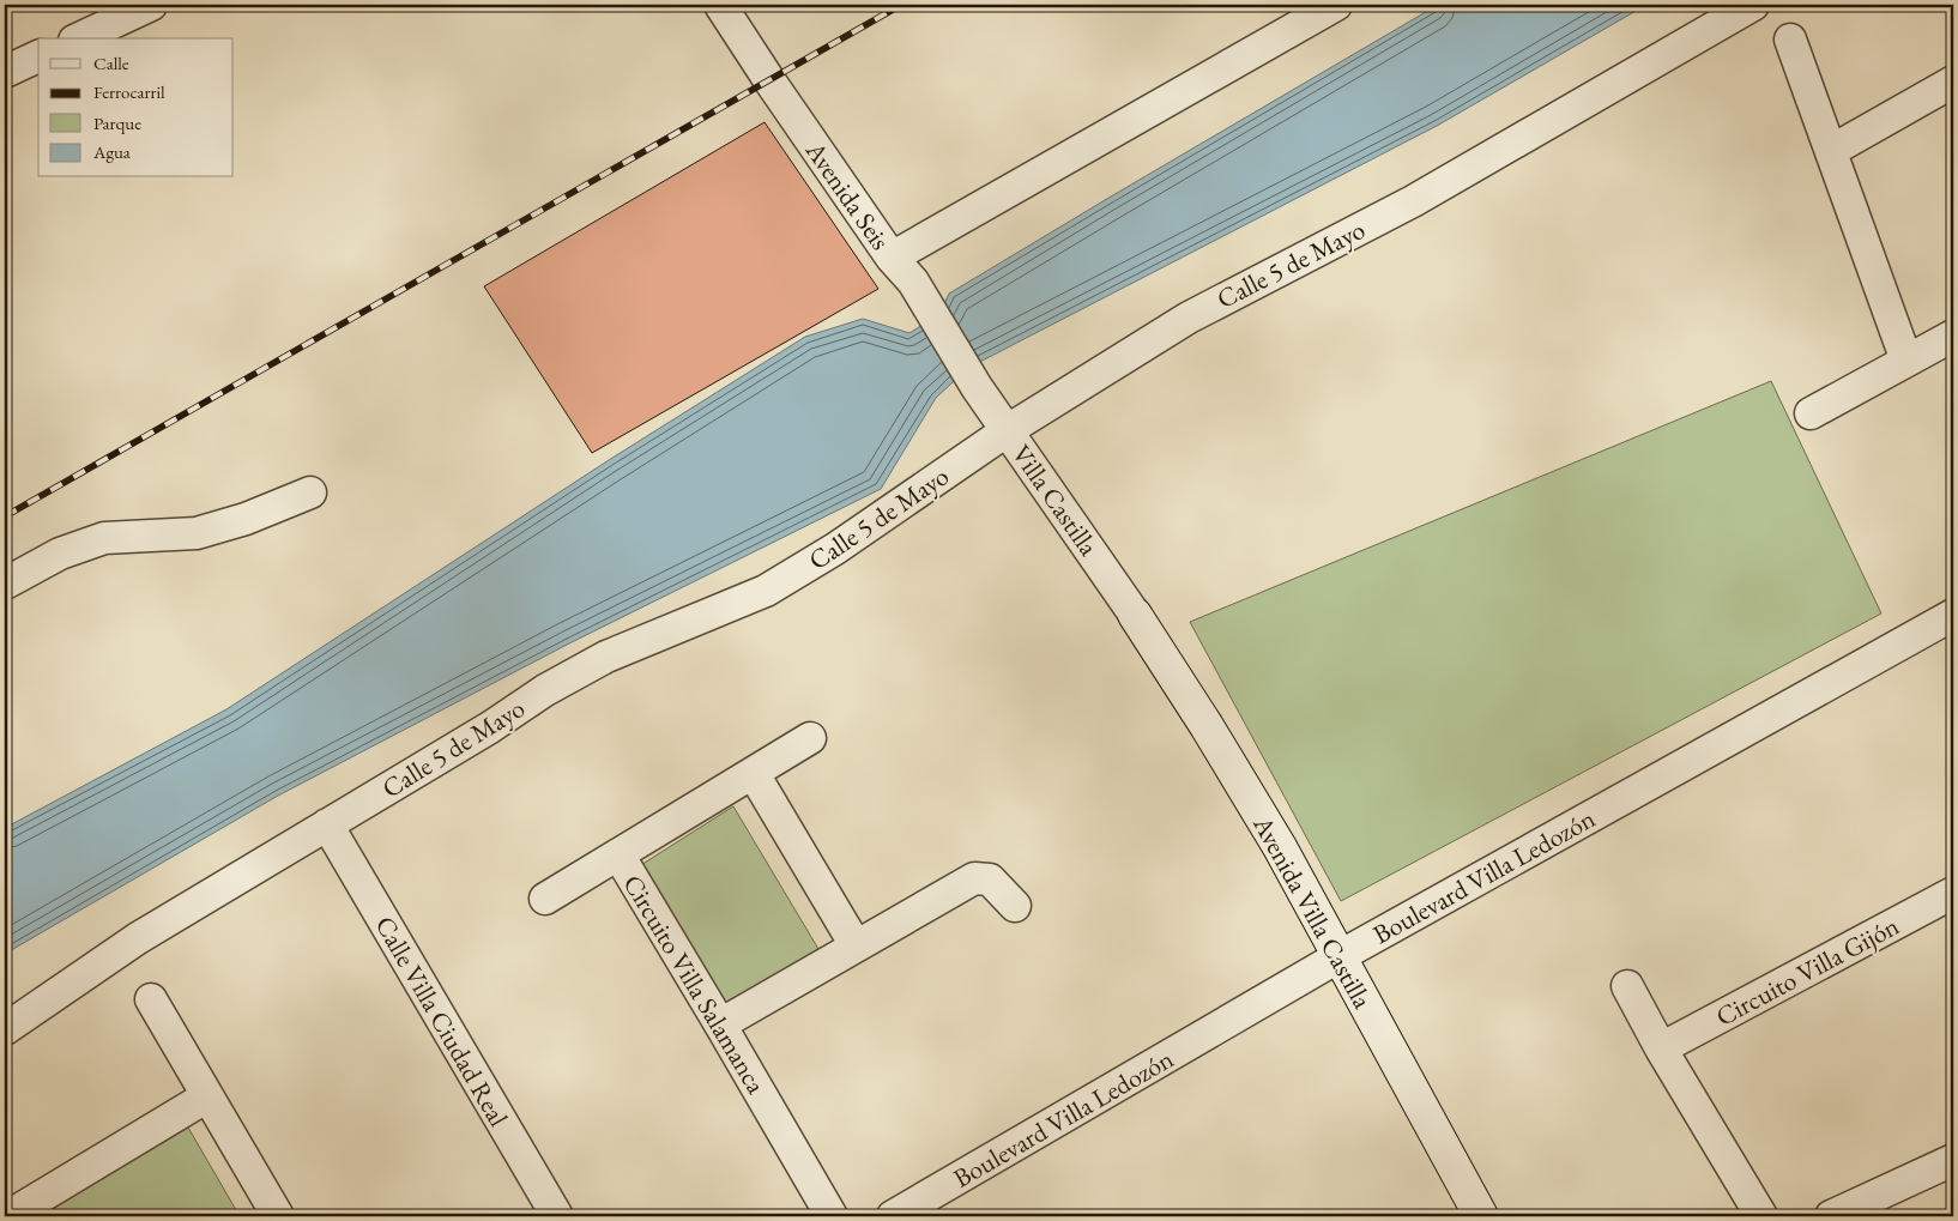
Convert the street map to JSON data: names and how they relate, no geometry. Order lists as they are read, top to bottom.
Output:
{
  "streets": {
    "street": [
      "Avenida Seis",
      "Calle 5 de Mayo",
      "Villa Castilla",
      "Boulevard Villa Ledozón",
      "Avenida Villa Castilla",
      "Circuito Villa Gijón",
      "Circuito Villa Salamanca",
      "Calle Villa Ciudad Real"
    ]
  },
  "crossings": [
    ["Avenida Seis", "Villa Castilla"],
    ["Calle 5 de Mayo", "Villa Castilla"],
    ["Calle 5 de Mayo", "Calle Villa Ciudad Real"],
    ["Villa Castilla", "Avenida Villa Castilla"],
    ["Boulevard Villa Ledozón", "Avenida Villa Castilla"]
  ],
  "legend": [
    "Calle",
    "Ferrocarril",
    "Parque",
    "Agua"
  ]
}
